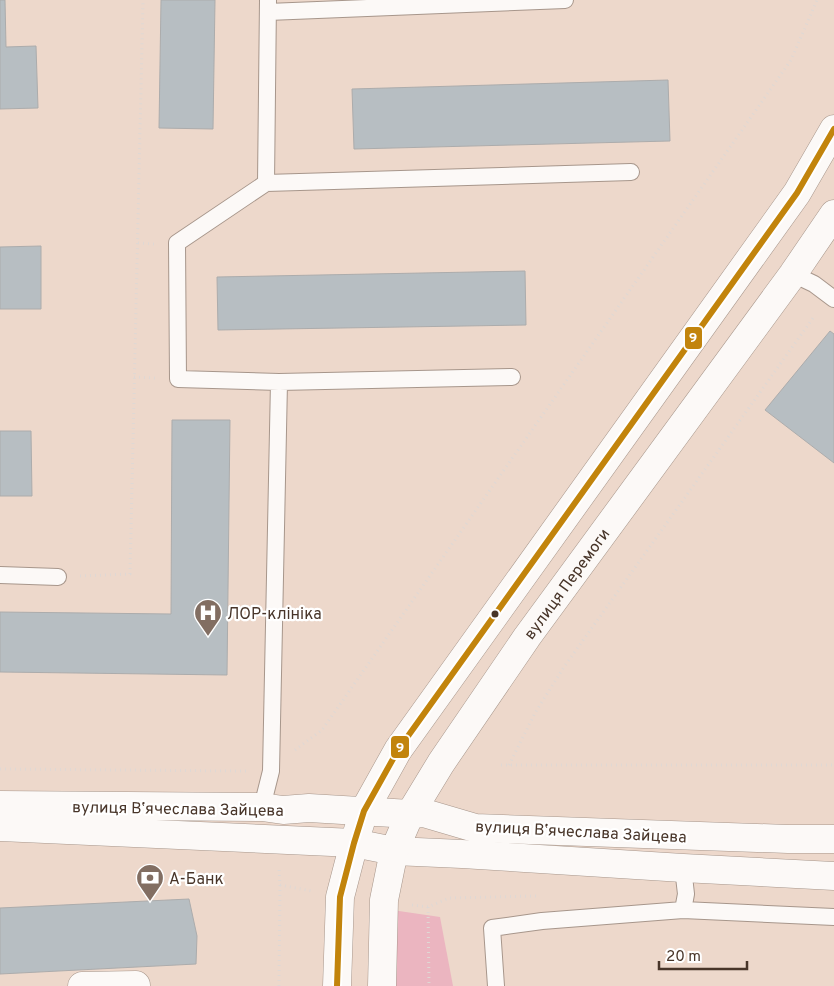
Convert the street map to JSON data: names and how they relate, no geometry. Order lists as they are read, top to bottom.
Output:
{
  "streets": {
    "main road": ["вулиця Перемоги", "вулиця Вʼячеслава Зайцева"]
  },
  "crossings": [
    ["вулиця Перемоги", "вулиця Вʼячеслава Зайцева"]
  ],
  "places": {
    "hospital": ["ЛОР-клініка"],
    "bank": ["А-Банк"]
  },
  "lines": ["transit line 9"],
  "scale_bar": "20 m"
}
